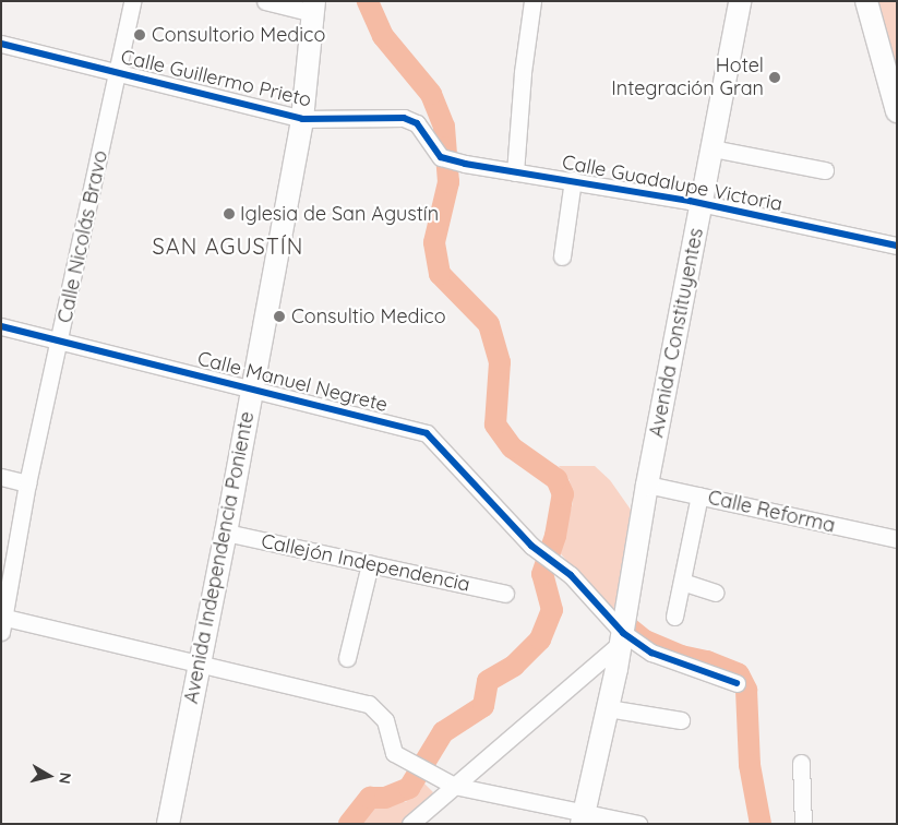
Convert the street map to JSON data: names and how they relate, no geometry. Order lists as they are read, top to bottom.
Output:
{
  "streets": {
    "main road": ["Avenida Constituyentes", "Avenida Independencia Poniente"],
    "street": [
      "Calle Guillermo Prieto",
      "Calle Guadalupe Victoria",
      "Calle Nicolás Bravo",
      "Calle Manuel Negrete",
      "Calle Reforma",
      "Callejón Independencia"
    ]
  },
  "crossings": [
    ["Calle Guillermo Prieto", "Calle Guadalupe Victoria"],
    ["Calle Guillermo Prieto", "Calle Nicolás Bravo"],
    ["Calle Guillermo Prieto", "Avenida Independencia Poniente"],
    ["Calle Guadalupe Victoria", "Avenida Constituyentes"],
    ["Calle Nicolás Bravo", "Calle Manuel Negrete"],
    ["Avenida Constituyentes", "Calle Manuel Negrete"],
    ["Avenida Constituyentes", "Calle Reforma"],
    ["Calle Manuel Negrete", "Avenida Independencia Poniente"],
    ["Avenida Independencia Poniente", "Callejón Independencia"]
  ],
  "districts": ["SAN AGUSTÍN"],
  "places": [
    "Consultorio Medico",
    "Hotel Integración Gran",
    "Iglesia de San Agustín",
    "Consultio Medico"
  ],
  "north": "right"
}
